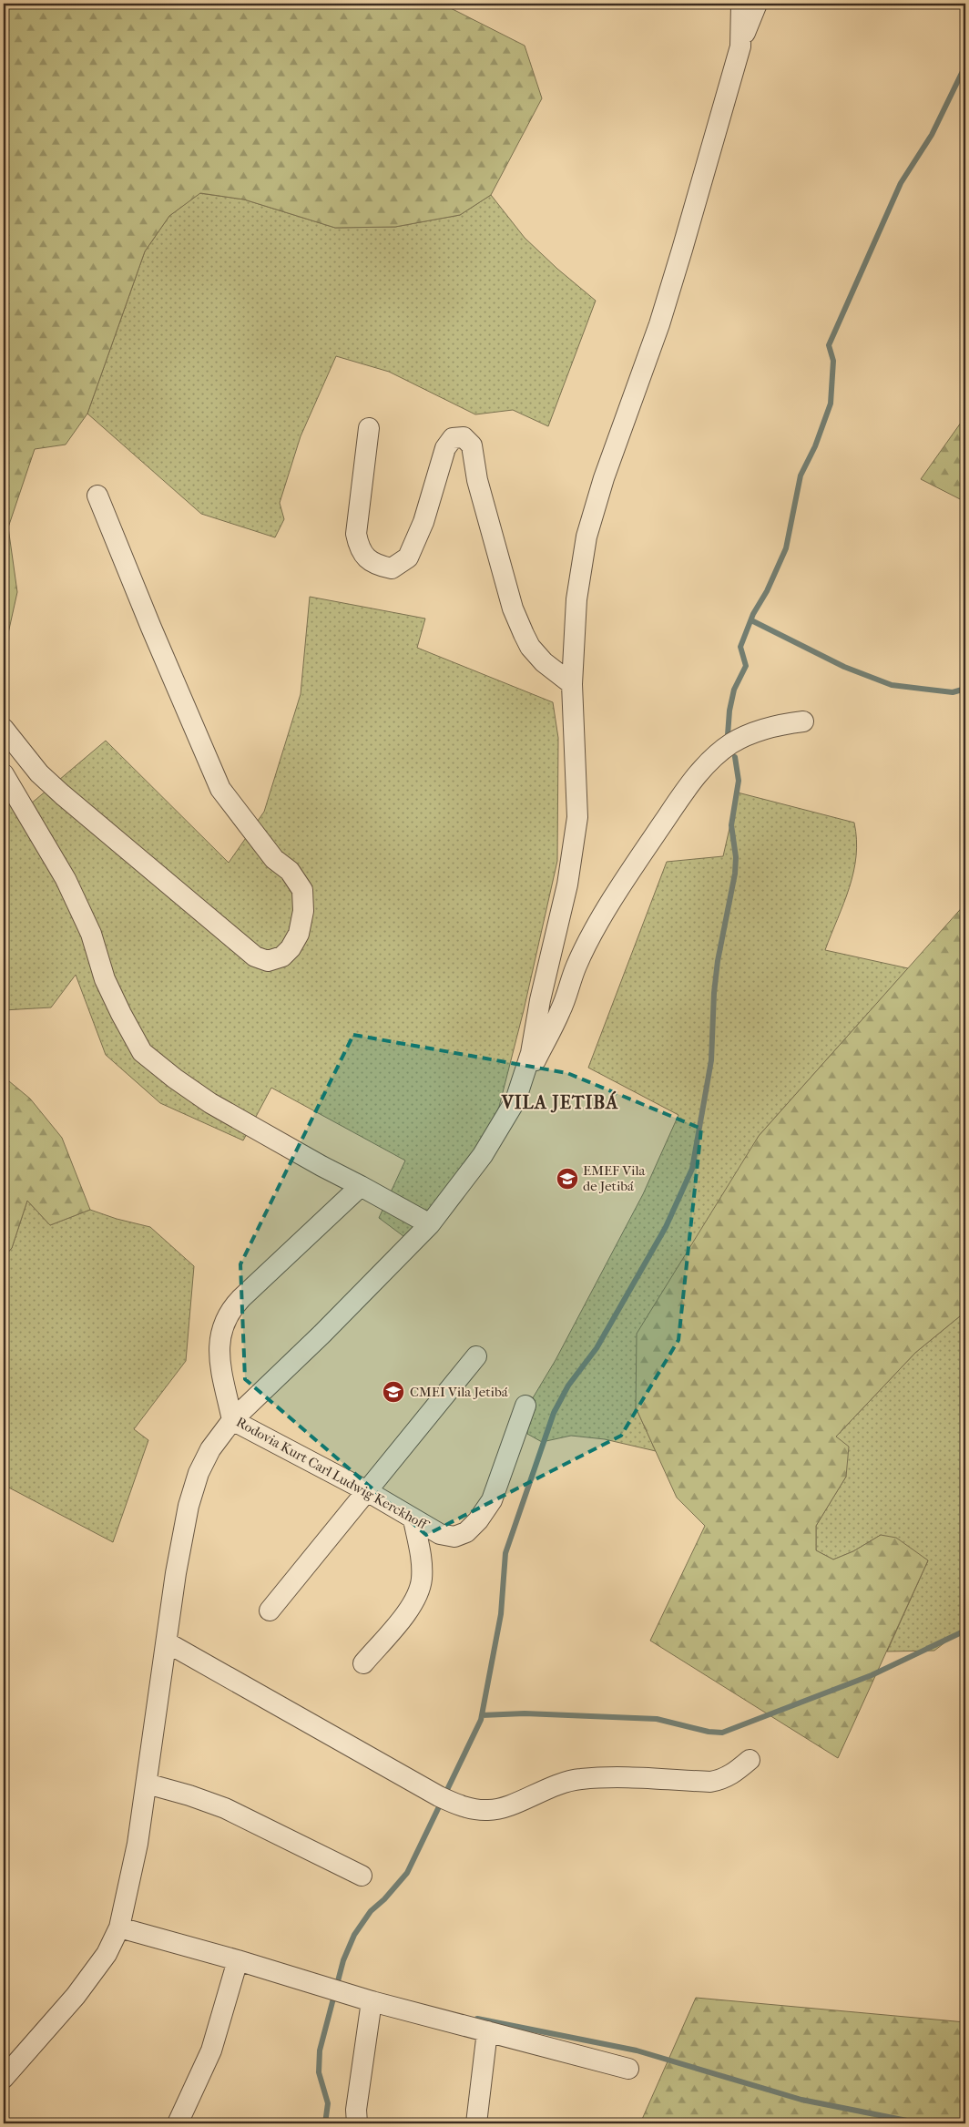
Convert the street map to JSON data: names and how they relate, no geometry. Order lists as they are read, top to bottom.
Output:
{
  "streets": {
    "street": ["Rodovia Kurt Carl Ludwig Kerckhoff"]
  },
  "districts": ["VILA JETIBÁ"],
  "places": {
    "school or university": ["EMEF Vila de Jetibá", "CMEI Vila Jetibá"]
  }
}
